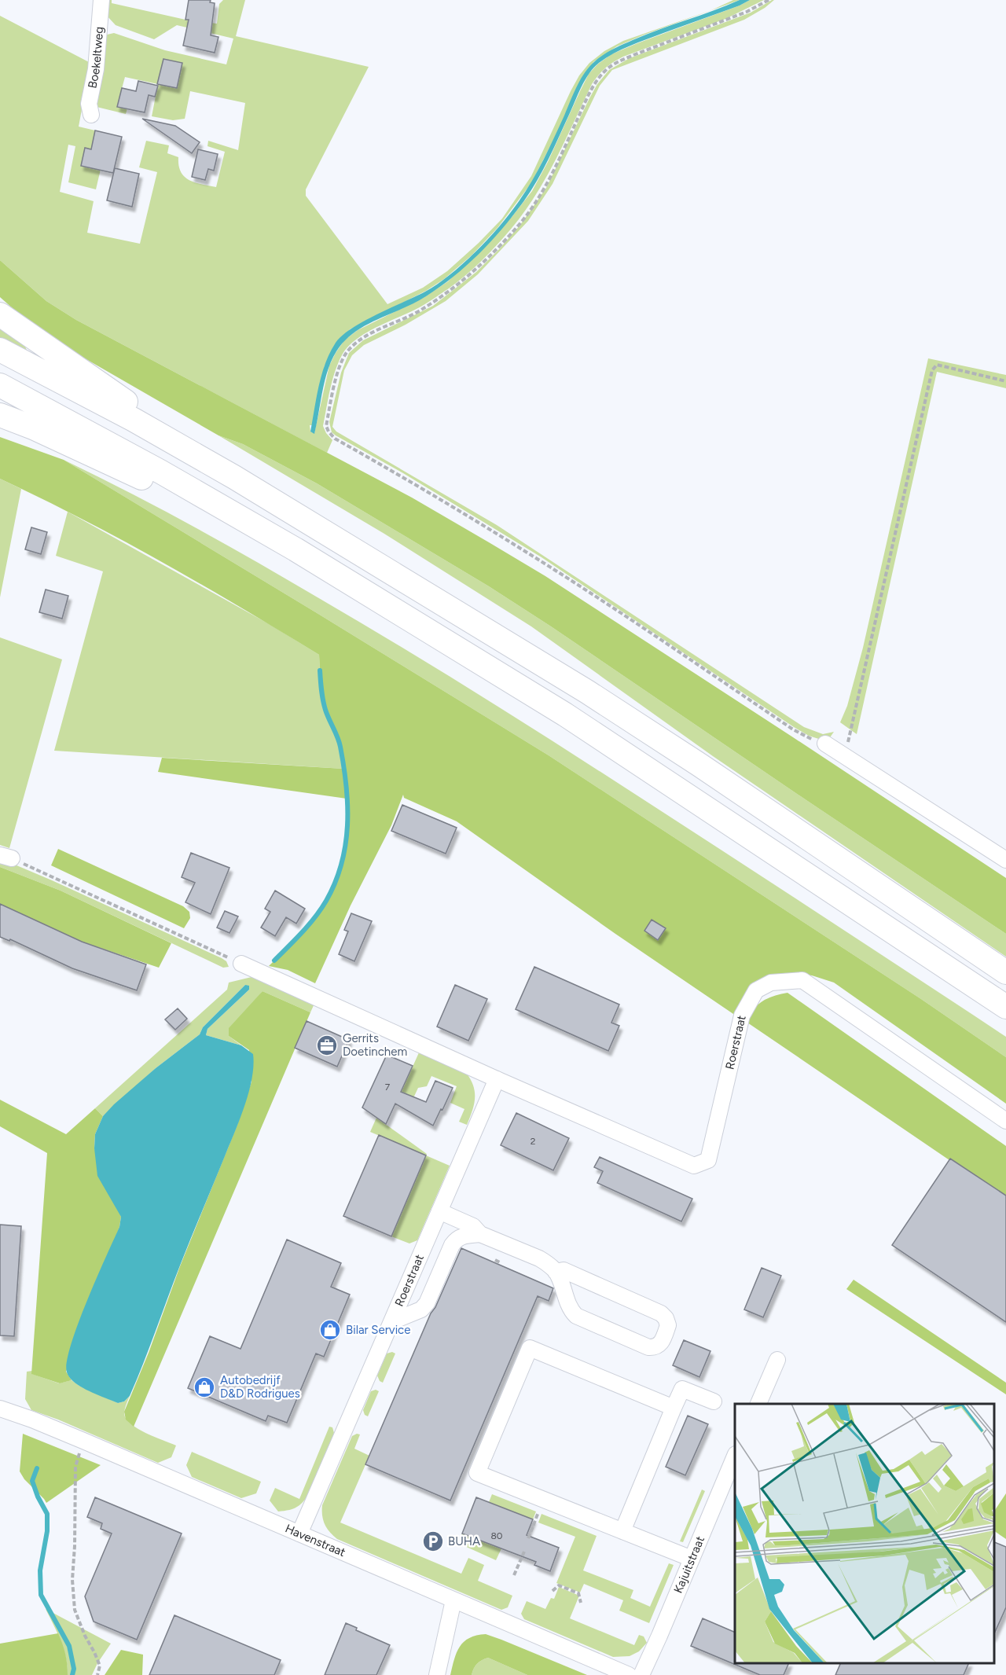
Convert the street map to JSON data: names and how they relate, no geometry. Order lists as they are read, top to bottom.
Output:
{
  "streets": {
    "street": [
      "Boekeltweg",
      "Roerstraat",
      "Havenstraat",
      "Kajuitstraat"
    ]
  },
  "crossings": [
    ["Roerstraat", "Havenstraat"]
  ],
  "places": {
    "office": ["Gerrits Doetinchem"],
    "shop": ["Bilar Service", "Autobedrijf D&D Rodrigues"],
    "parking": ["BUHA"]
  },
  "house_numbers": ["7", "2", "80"]
}
